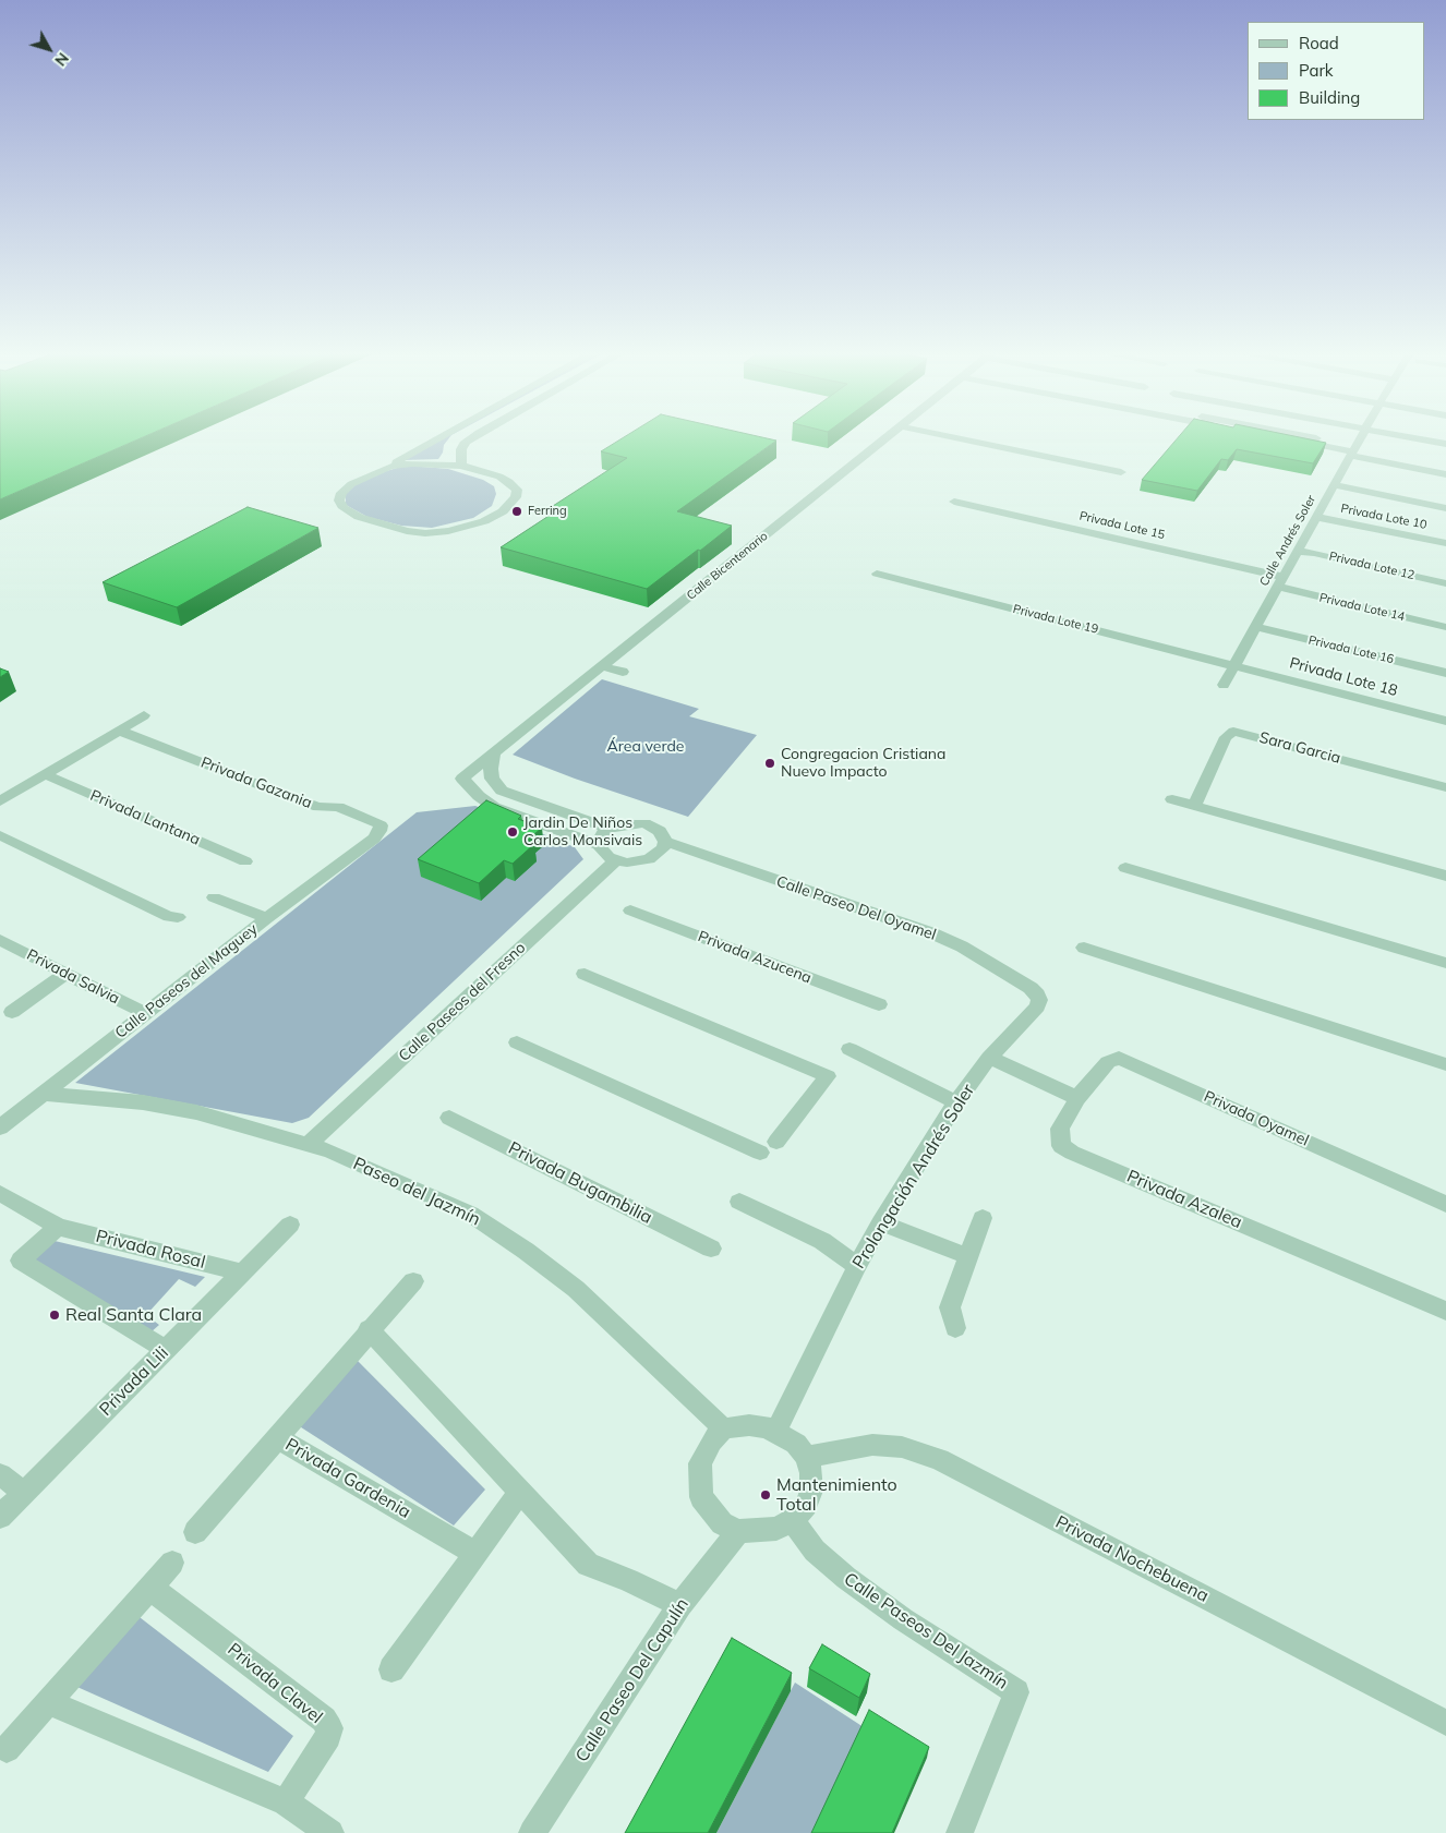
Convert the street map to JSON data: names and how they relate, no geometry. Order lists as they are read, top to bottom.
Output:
{
  "streets": {
    "street": [
      "Privada Lote 10",
      "Privada Lote 15",
      "Calle Andrés Soler",
      "Calle Bicentenario",
      "Privada Lote 12",
      "Privada Lote 14",
      "Privada Lote 19",
      "Privada Lote 16",
      "Privada Lote 18",
      "Sara Garcia",
      "Privada Gazania",
      "Privada Lantana",
      "Calle Paseo Del Oyamel",
      "Privada Azucena",
      "Privada Salvia",
      "Calle Paseos del Maguey",
      "Calle Paseos del Fresno",
      "Privada Oyamel",
      "Prolongación Andrés Soler",
      "Privada Bugambilia",
      "Paseo del Jazmín",
      "Privada Azalea",
      "Privada Rosal",
      "Privada Lili",
      "Privada Gardenia",
      "Privada Nochebuena",
      "Calle Paseos Del Jazmín",
      "Calle Paseo Del Capulín",
      "Privada Clavel"
    ]
  },
  "crossings": [
    ["Privada Lote 10", "Calle Andrés Soler"],
    ["Privada Lote 15", "Calle Andrés Soler"],
    ["Privada Lote 15", "Privada Lote 14"],
    ["Calle Andrés Soler", "Privada Lote 12"],
    ["Calle Andrés Soler", "Privada Lote 14"],
    ["Calle Andrés Soler", "Privada Lote 19"],
    ["Calle Andrés Soler", "Privada Lote 16"],
    ["Calle Andrés Soler", "Privada Lote 18"],
    ["Calle Bicentenario", "Calle Paseo Del Oyamel"],
    ["Calle Bicentenario", "Calle Paseos del Fresno"],
    ["Privada Lote 19", "Privada Lote 18"],
    ["Privada Gazania", "Calle Paseos del Maguey"],
    ["Calle Paseo Del Oyamel", "Calle Paseos del Fresno"],
    ["Calle Paseo Del Oyamel", "Prolongación Andrés Soler"],
    ["Privada Salvia", "Calle Paseos del Maguey"],
    ["Calle Paseos del Maguey", "Paseo del Jazmín"],
    ["Calle Paseos del Fresno", "Paseo del Jazmín"],
    ["Privada Oyamel", "Privada Azalea"],
    ["Prolongación Andrés Soler", "Paseo del Jazmín"],
    ["Prolongación Andrés Soler", "Privada Nochebuena"],
    ["Prolongación Andrés Soler", "Calle Paseos Del Jazmín"],
    ["Prolongación Andrés Soler", "Calle Paseo Del Capulín"],
    ["Paseo del Jazmín", "Privada Nochebuena"],
    ["Paseo del Jazmín", "Calle Paseos Del Jazmín"],
    ["Paseo del Jazmín", "Calle Paseo Del Capulín"],
    ["Privada Rosal", "Privada Lili"],
    ["Privada Nochebuena", "Calle Paseos Del Jazmín"],
    ["Privada Nochebuena", "Calle Paseo Del Capulín"],
    ["Calle Paseos Del Jazmín", "Calle Paseo Del Capulín"]
  ],
  "parks": ["Área verde"],
  "places": [
    "Ferring",
    "Congregacion Cristiana Nuevo Impacto",
    "Jardin De Niños Carlos Monsivais",
    "Real Santa Clara",
    "Mantenimiento Total"
  ],
  "legend": ["Road", "Park", "Building"],
  "north": "bottom right"
}
